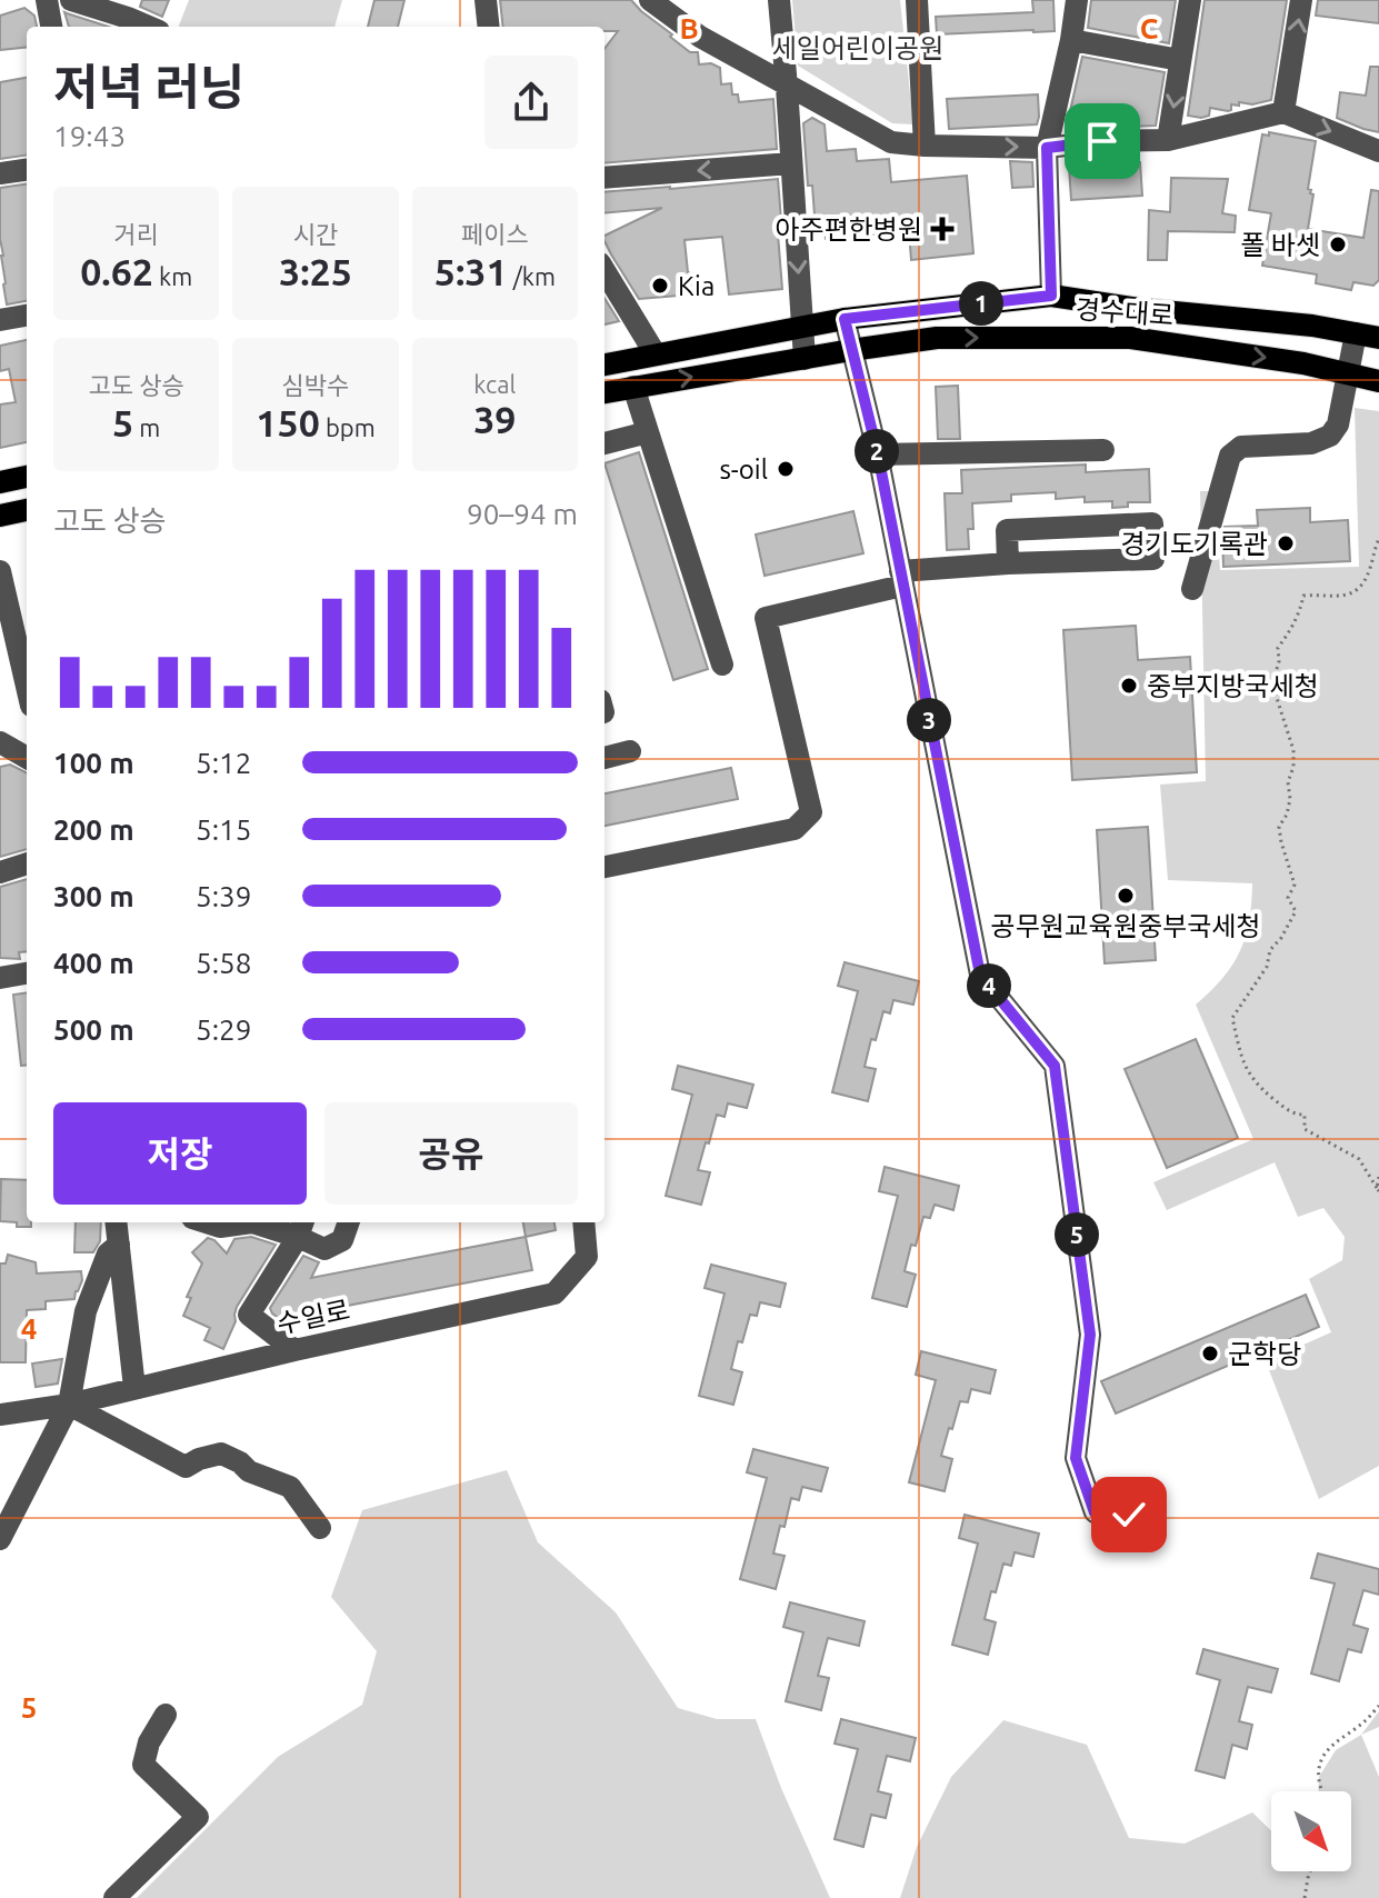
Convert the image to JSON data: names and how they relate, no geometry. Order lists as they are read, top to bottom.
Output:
{
  "streets": {
    "main road": ["경수대로"],
    "street": ["수일로"]
  },
  "parks": ["세일어린이공원"],
  "places": {
    "health": ["아주편한병원"],
    "other": [
      "폴 바셋",
      "Kia",
      "s-oil",
      "경기도기록관",
      "중부지방국세청",
      "공무원교육원중부국세청",
      "군학당"
    ]
  },
  "north": "bottom right",
  "page": {
    "heading": ["저녁 러닝", "19:43"],
    "stats": [
      ["거리", "0.62 km"],
      ["시간", "3:25"],
      ["페이스", "5:31 /km"],
      ["고도 상승", "5 m"],
      ["심박수", "150 bpm"],
      ["kcal", "39"]
    ],
    "pins": [
      "1",
      "2",
      "3",
      "4",
      "5"
    ],
    "chart": ["고도 상승", "90–94 m"],
    "list": [
      {
        "name": "100 m",
        "note": "5:12"
      },
      {
        "name": "200 m",
        "note": "5:15"
      },
      {
        "name": "300 m",
        "note": "5:39"
      },
      {
        "name": "400 m",
        "note": "5:58"
      },
      {
        "name": "500 m",
        "note": "5:29"
      }
    ],
    "buttons": ["저장", "공유"]
  },
  "grid": {
    "columns": ["B", "C"],
    "rows": ["4", "5"]
  }
}
